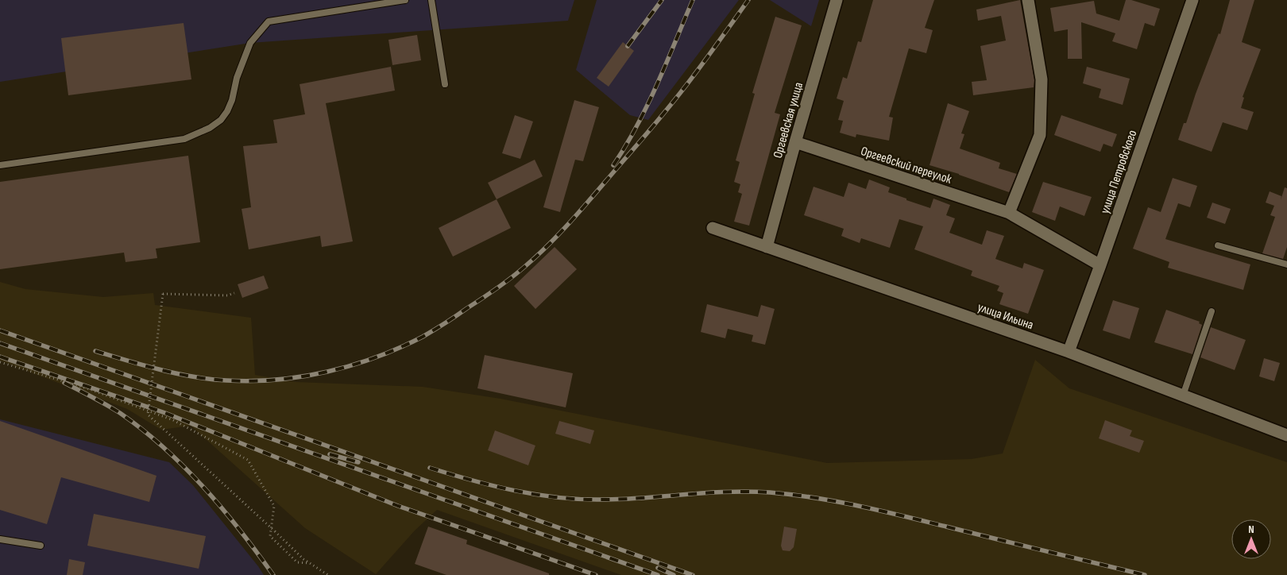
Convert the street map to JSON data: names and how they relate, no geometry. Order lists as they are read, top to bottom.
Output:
{
  "streets": {
    "street": [
      "Оргеевская улица",
      "Оргеевский переулок",
      "улица Петровского",
      "улица Ильина"
    ]
  },
  "crossings": [
    ["Оргеевская улица", "Оргеевский переулок"],
    ["Оргеевская улица", "улица Ильина"],
    ["Оргеевский переулок", "улица Петровского"],
    ["улица Петровского", "улица Ильина"]
  ],
  "north": "top"
}
